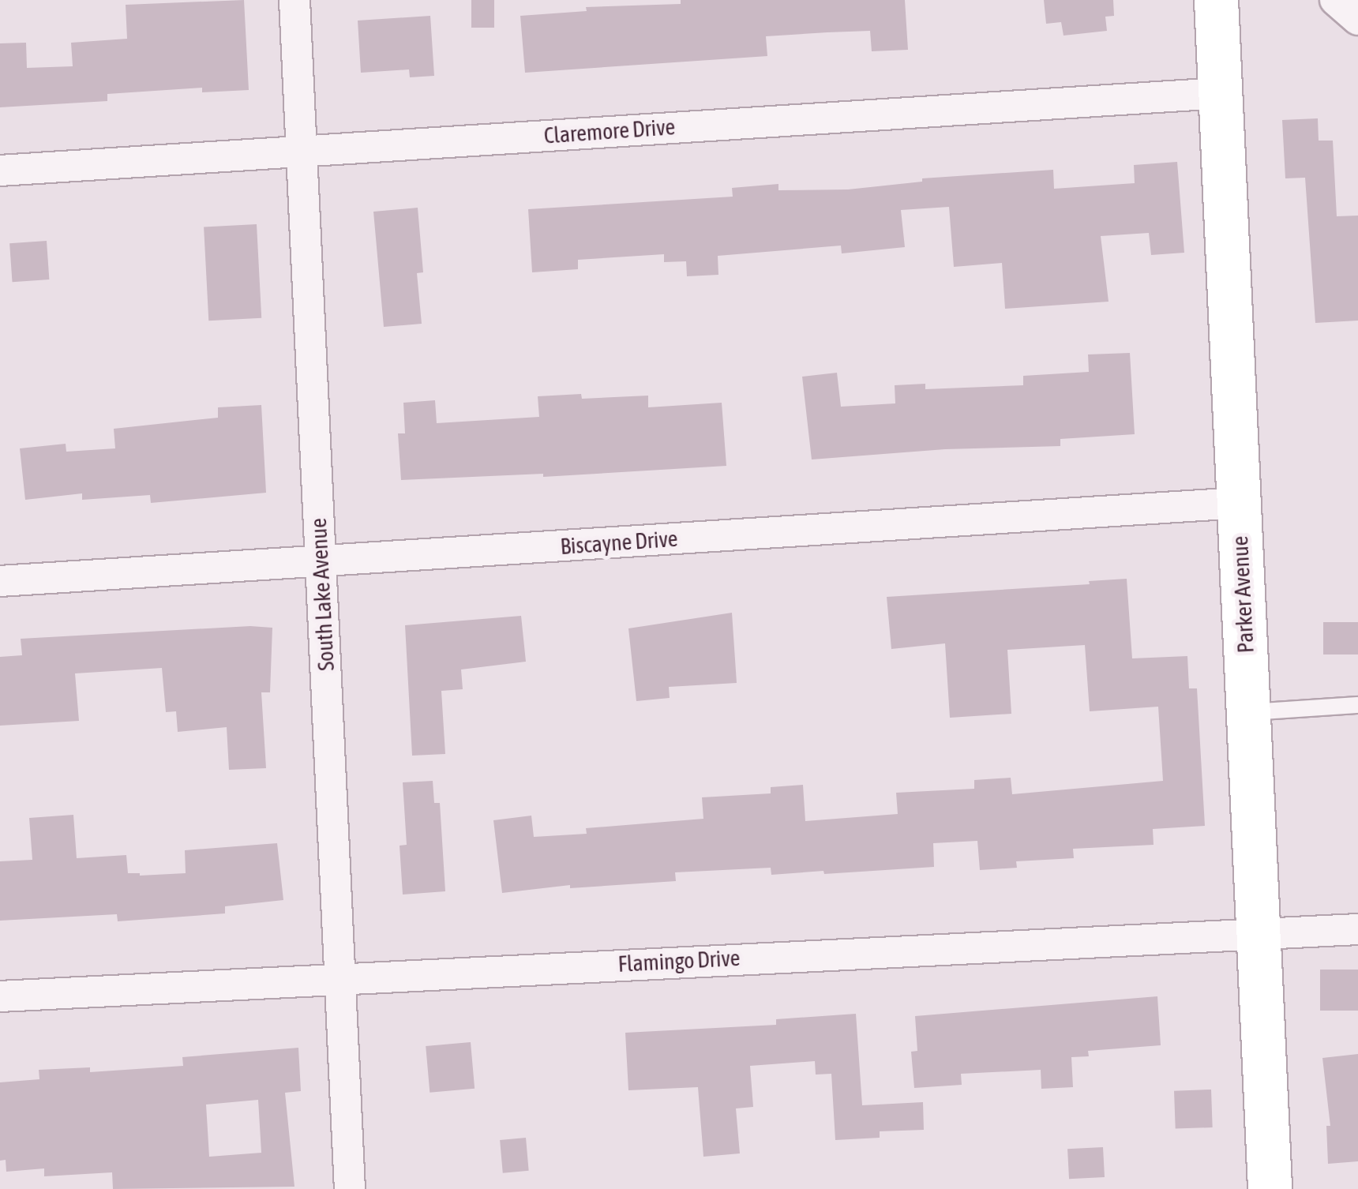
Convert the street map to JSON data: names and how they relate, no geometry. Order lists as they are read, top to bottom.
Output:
{
  "streets": {
    "street": [
      "Claremore Drive",
      "Biscayne Drive",
      "South Lake Avenue",
      "Parker Avenue",
      "Flamingo Drive"
    ]
  },
  "crossings": [
    ["Claremore Drive", "South Lake Avenue"],
    ["Claremore Drive", "Parker Avenue"],
    ["Biscayne Drive", "South Lake Avenue"],
    ["Biscayne Drive", "Parker Avenue"],
    ["South Lake Avenue", "Flamingo Drive"],
    ["Parker Avenue", "Flamingo Drive"]
  ]
}
